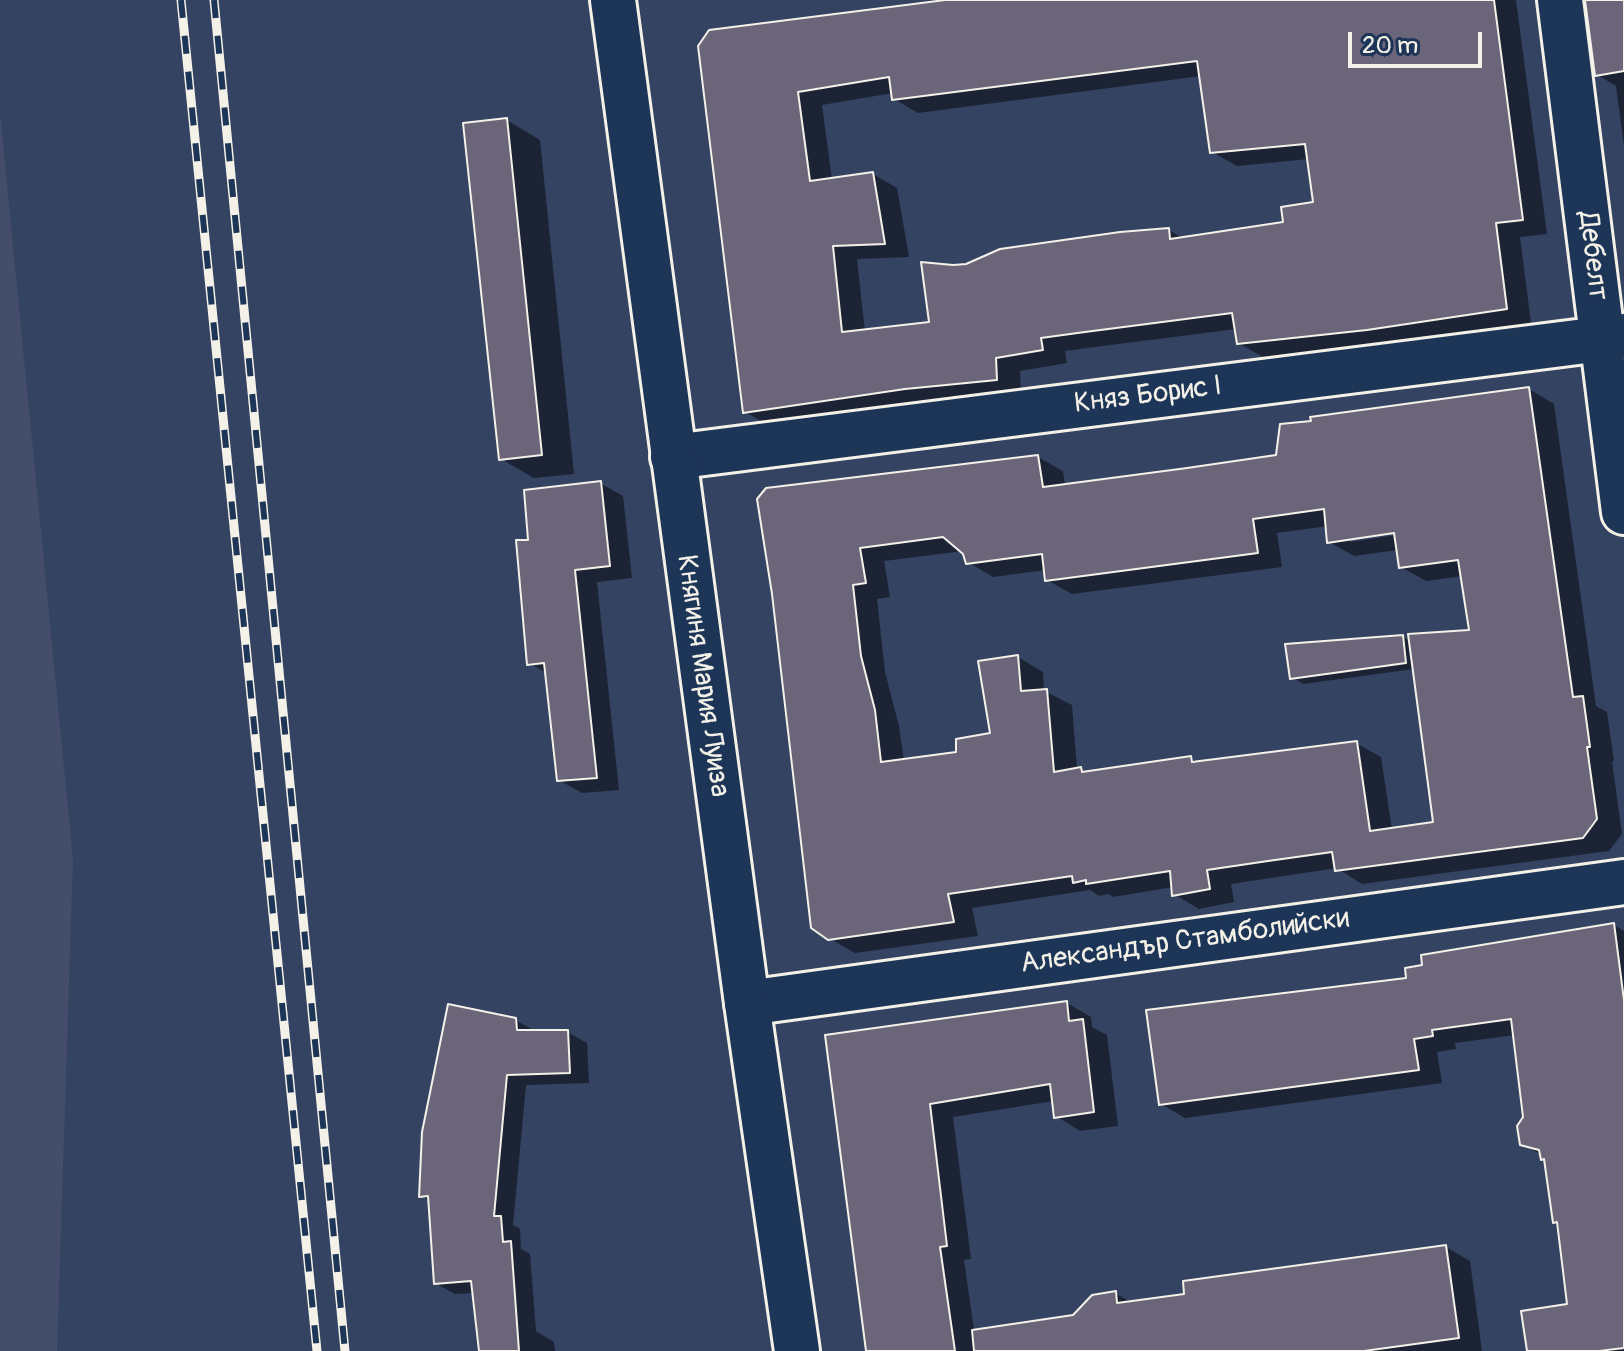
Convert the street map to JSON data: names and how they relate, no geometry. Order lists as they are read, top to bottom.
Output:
{
  "streets": {
    "street": [
      "Дебелт",
      "Княз Борис I",
      "Княгиня Мария Луиза",
      "Александър Стамболийски"
    ]
  },
  "crossings": [
    ["Дебелт", "Княз Борис I"],
    ["Княз Борис I", "Княгиня Мария Луиза"],
    ["Княгиня Мария Луиза", "Александър Стамболийски"]
  ],
  "scale_bar": "20 m"
}
